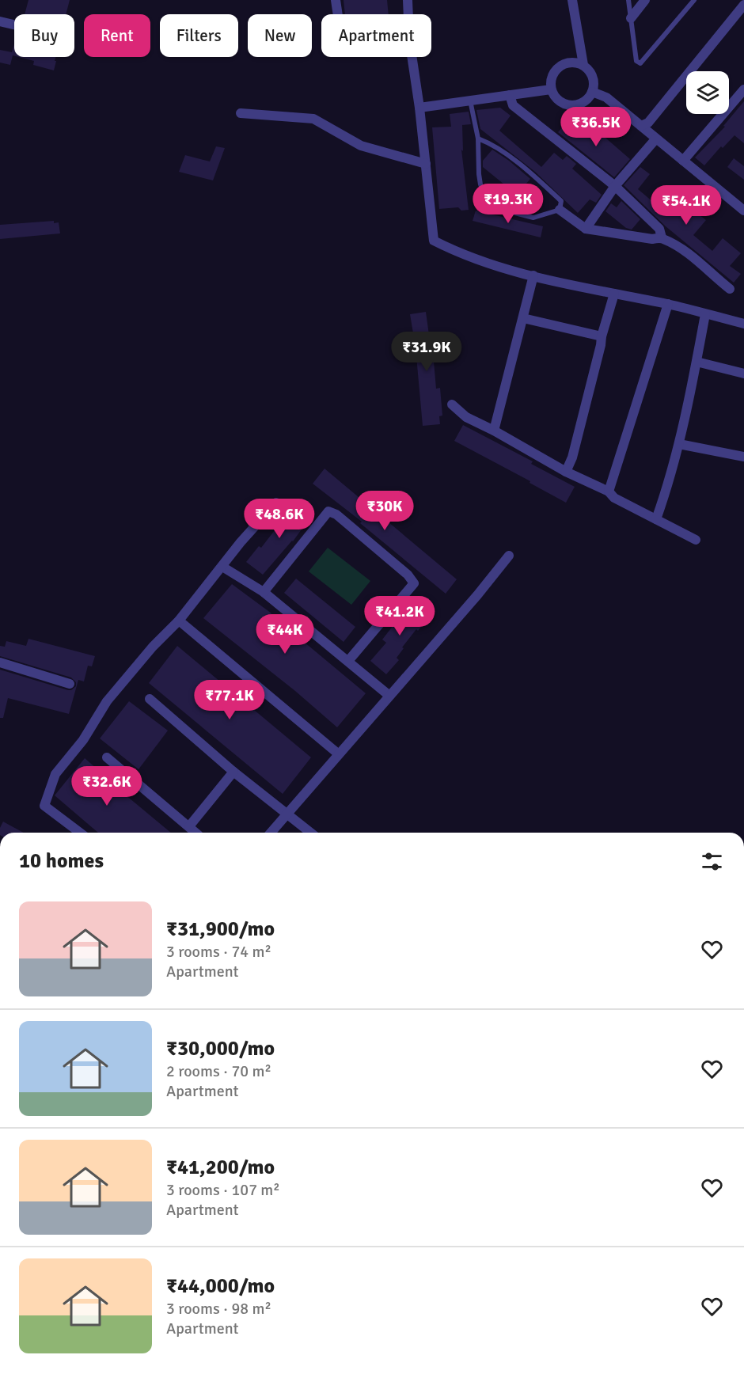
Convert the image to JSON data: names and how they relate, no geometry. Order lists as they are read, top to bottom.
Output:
{
  "page": {
    "chip": [
      "Buy",
      "Rent",
      "Filters",
      "New",
      "Apartment"
    ],
    "price": [
      "₹36.5K",
      "₹19.3K",
      "₹54.1K",
      "₹31.9K",
      "₹30K",
      "₹48.6K",
      "₹41.2K",
      "₹44K",
      "₹77.1K",
      "₹32.6K"
    ],
    "heading": "10 homes",
    "list": [
      {
        "name": "₹31,900/mo",
        "note": "3 rooms · 74 m² · Apartment"
      },
      {
        "name": "₹30,000/mo",
        "note": "2 rooms · 70 m² · Apartment"
      },
      {
        "name": "₹41,200/mo",
        "note": "3 rooms · 107 m² · Apartment"
      },
      {
        "name": "₹44,000/mo",
        "note": "3 rooms · 98 m² · Apartment"
      }
    ]
  }
}
